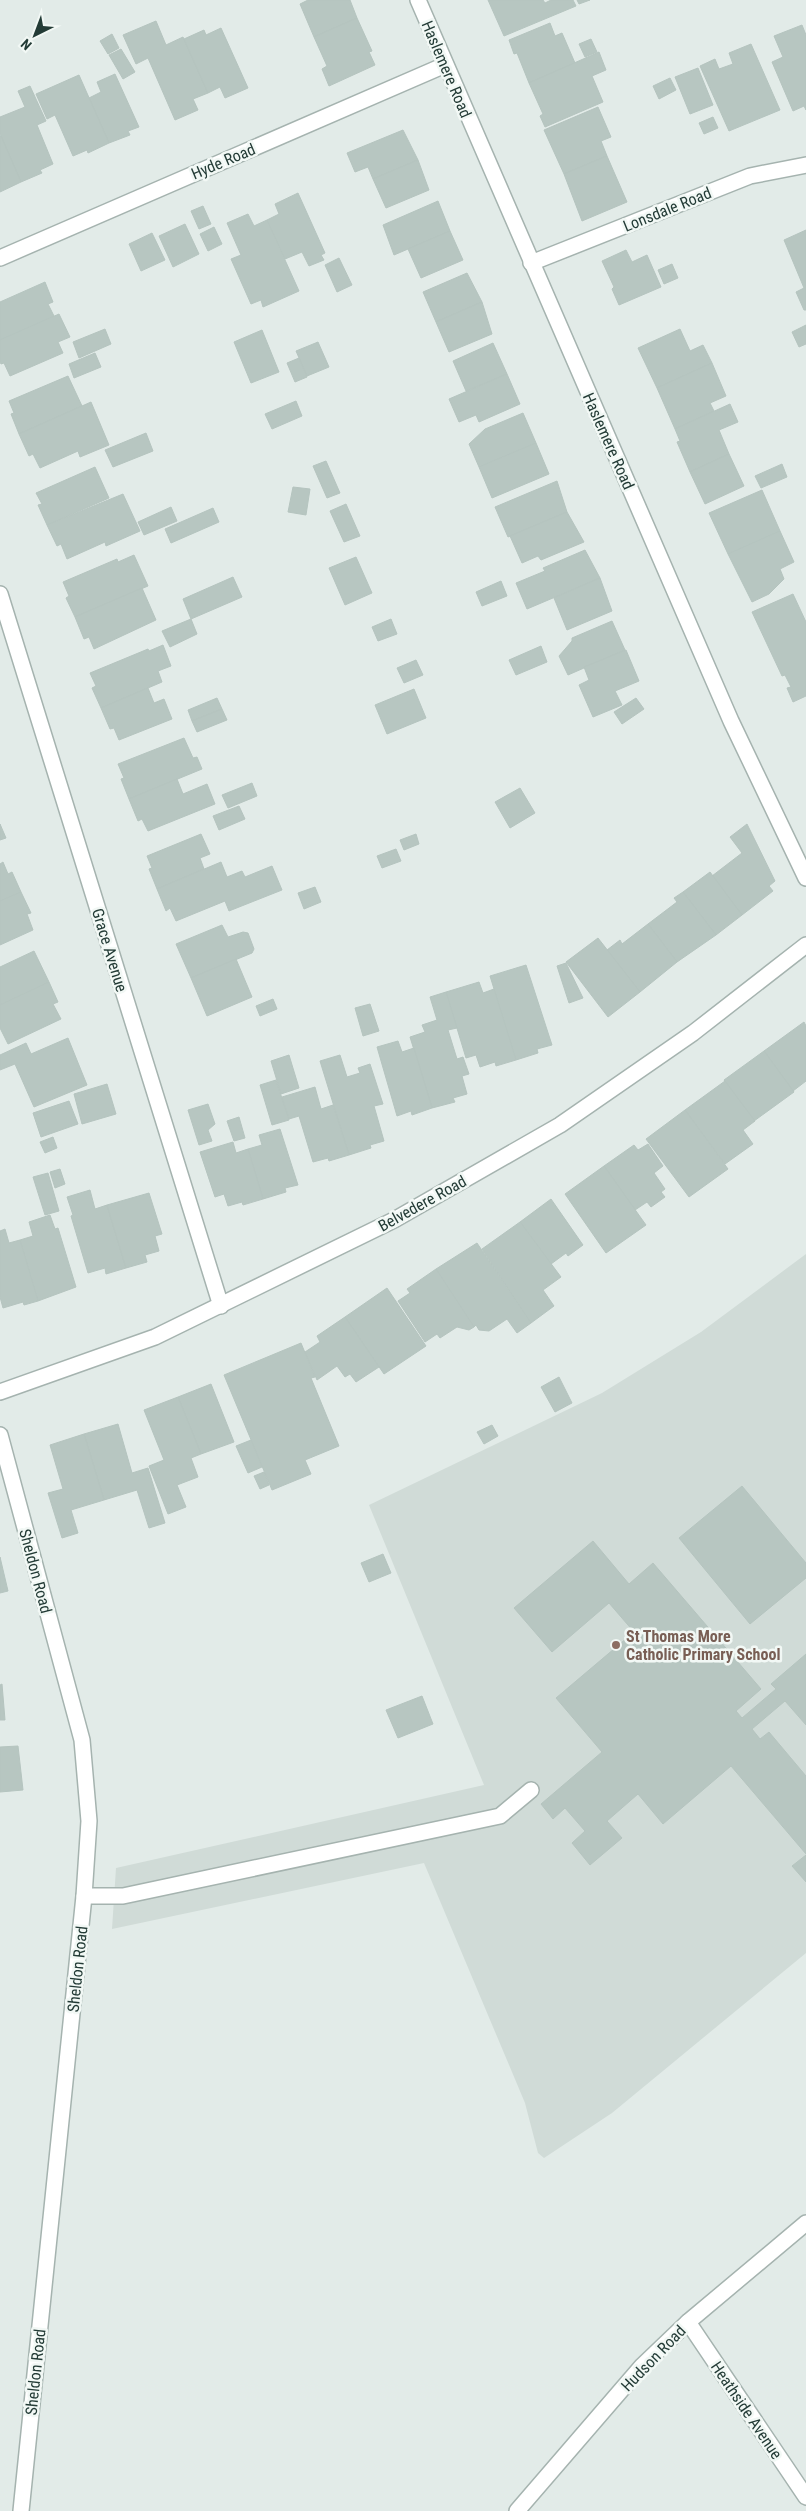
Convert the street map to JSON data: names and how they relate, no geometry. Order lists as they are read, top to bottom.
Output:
{
  "streets": {
    "street": [
      "Haslemere Road",
      "Hyde Road",
      "Lonsdale Road",
      "Grace Avenue",
      "Belvedere Road",
      "Sheldon Road",
      "Hudson Road",
      "Heathside Avenue"
    ]
  },
  "crossings": [
    ["Haslemere Road", "Hyde Road"],
    ["Haslemere Road", "Lonsdale Road"],
    ["Grace Avenue", "Belvedere Road"],
    ["Hudson Road", "Heathside Avenue"]
  ],
  "places": ["St Thomas More Catholic Primary School"],
  "north": "bottom left"
}
